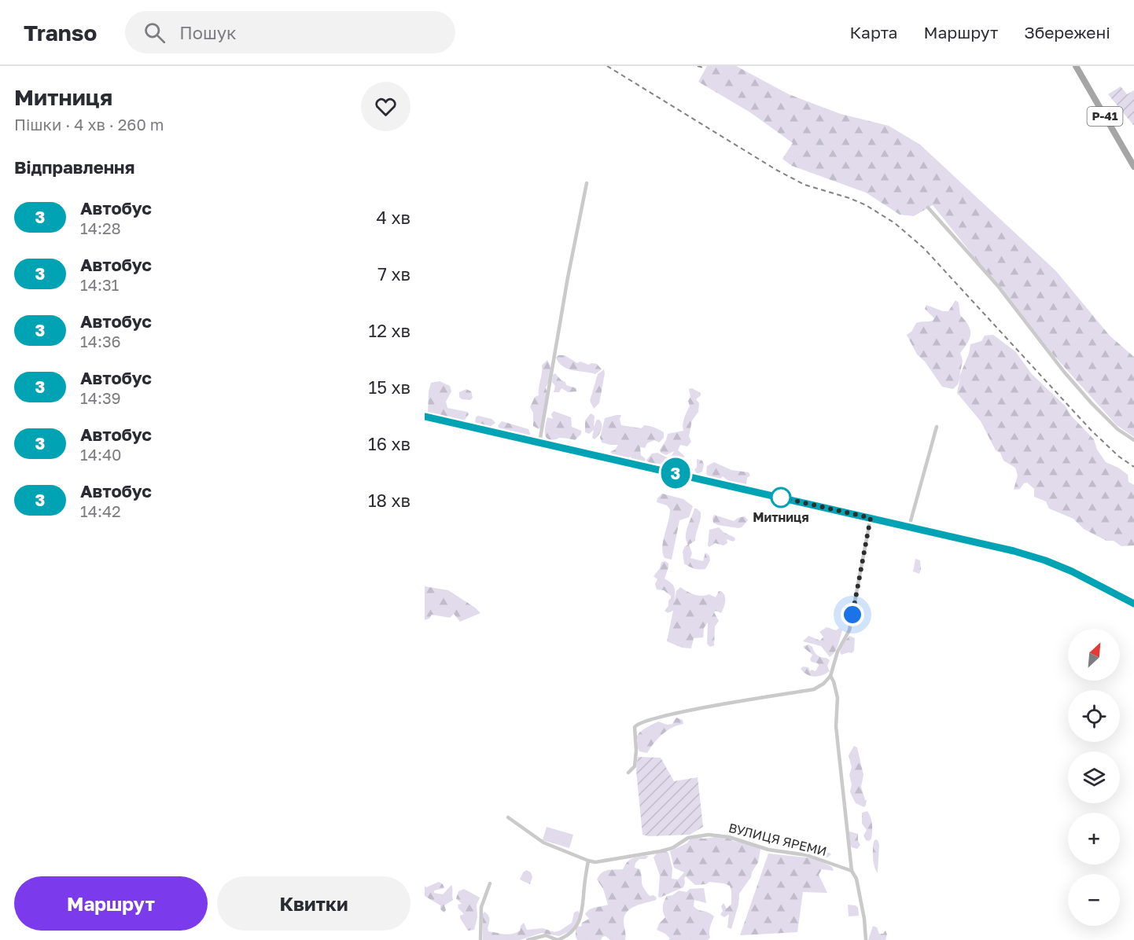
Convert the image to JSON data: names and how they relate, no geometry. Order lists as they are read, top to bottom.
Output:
{
  "streets": {
    "main road": ["Р-41"],
    "street": ["ВУЛИЦЯ ЯРЕМИ"]
  },
  "places": ["Митниця"],
  "lines": ["bus line 3"],
  "north": "top right",
  "page": {
    "header": "Transo",
    "search": "Пошук",
    "nav": ["Карта", "Маршрут", "Збережені"],
    "heading": [
      ["Митниця", "Пішки · 4 хв · 260 m"],
      "Відправлення"
    ],
    "on_map": "3",
    "list": [
      {
        "mark": "3",
        "name": "Автобус",
        "note": "14:28",
        "value": "4 хв"
      },
      {
        "mark": "3",
        "name": "Автобус",
        "note": "14:31",
        "value": "7 хв"
      },
      {
        "mark": "3",
        "name": "Автобус",
        "note": "14:36",
        "value": "12 хв"
      },
      {
        "mark": "3",
        "name": "Автобус",
        "note": "14:39",
        "value": "15 хв"
      },
      {
        "mark": "3",
        "name": "Автобус",
        "note": "14:40",
        "value": "16 хв"
      },
      {
        "mark": "3",
        "name": "Автобус",
        "note": "14:42",
        "value": "18 хв"
      }
    ],
    "map_buttons": ["+", "−"],
    "buttons": ["Маршрут", "Квитки"]
  }
}
